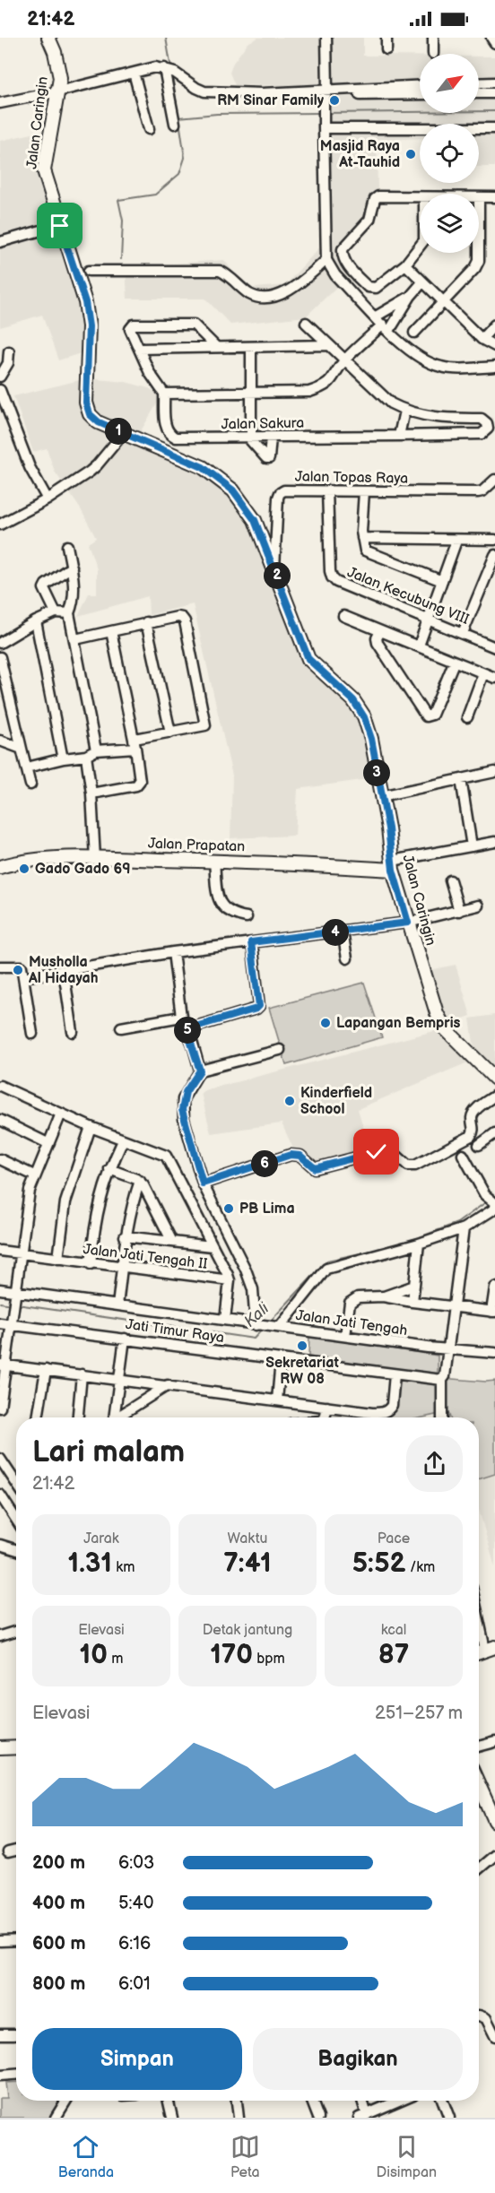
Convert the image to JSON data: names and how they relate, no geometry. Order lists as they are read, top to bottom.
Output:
{
  "streets": {
    "main road": ["Jalan Caringin", "Jalan Prapatan"],
    "street": [
      "Jalan Sakura",
      "Jalan Topas Raya",
      "Jalan Kecubung VIII",
      "Jalan Jati Tengah II",
      "Jalan Jati Tengah",
      "Jati Timur Raya"
    ]
  },
  "crossings": [
    ["Jalan Caringin", "Jalan Topas Raya"],
    ["Jalan Caringin", "Jalan Prapatan"],
    ["Jalan Topas Raya", "Jalan Kecubung VIII"]
  ],
  "water": ["Kali"],
  "places": [
    "RM Sinar Family",
    "Masjid Raya At-Tauhid",
    "Gado Gado 69",
    "Musholla Al Hidayah",
    "Lapangan Bempris",
    "Kinderfield School",
    "PB Lima",
    "Sekretariat RW 08"
  ],
  "north": "top right",
  "page": {
    "status": "21:42",
    "pins": [
      "1",
      "2",
      "3",
      "4",
      "5",
      "6"
    ],
    "heading": ["Lari malam", "21:42"],
    "stats": [
      ["Jarak", "1.31 km"],
      ["Waktu", "7:41"],
      ["Pace", "5:52 /km"],
      ["Elevasi", "10 m"],
      ["Detak jantung", "170 bpm"],
      ["kcal", "87"]
    ],
    "chart": ["Elevasi", "251–257 m"],
    "list": [
      {
        "name": "200 m",
        "note": "6:03"
      },
      {
        "name": "400 m",
        "note": "5:40"
      },
      {
        "name": "600 m",
        "note": "6:16"
      },
      {
        "name": "800 m",
        "note": "6:01"
      }
    ],
    "buttons": ["Simpan", "Bagikan"],
    "tabs": ["Beranda", "Peta", "Disimpan"]
  }
}
